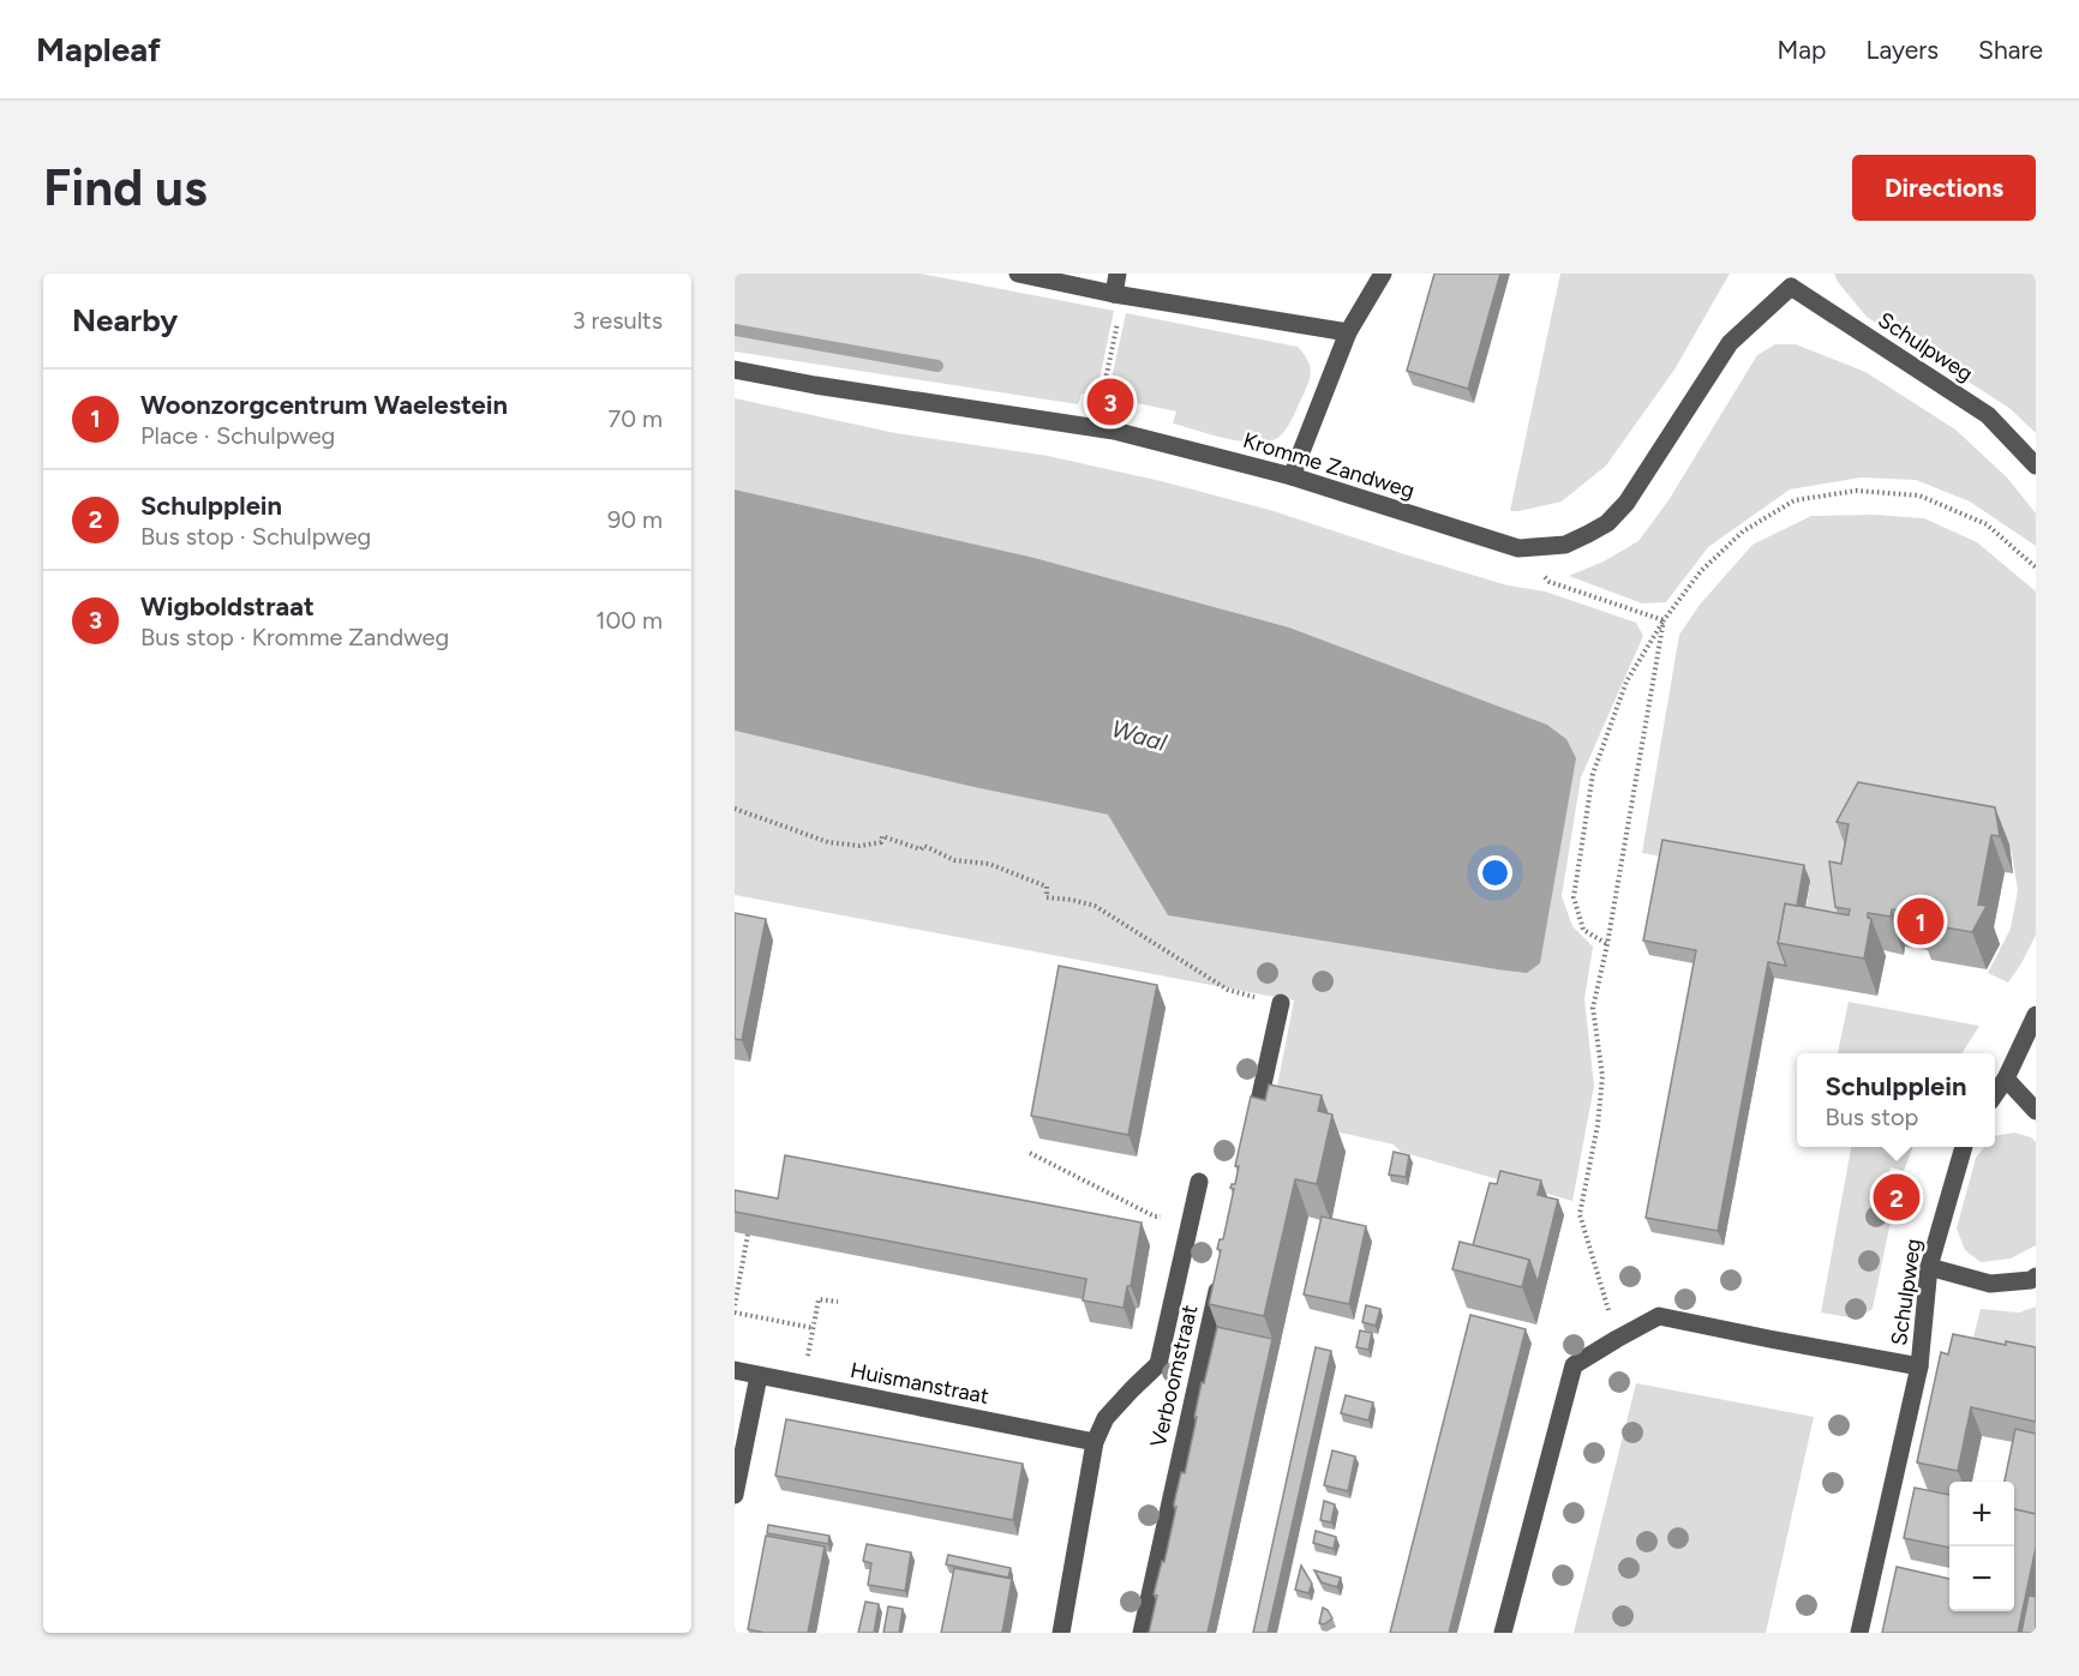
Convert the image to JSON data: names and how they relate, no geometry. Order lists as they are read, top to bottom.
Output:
{
  "streets": {
    "street": [
      "Schulpweg",
      "Kromme Zandweg",
      "Verboomstraat",
      "Huismanstraat"
    ]
  },
  "crossings": [
    ["Schulpweg", "Kromme Zandweg"]
  ],
  "water": ["Waal"],
  "page": {
    "header": "Mapleaf",
    "nav": ["Map", "Layers", "Share"],
    "buttons": "Directions",
    "title": "Find us",
    "heading": ["Nearby", "3 results"],
    "list": [
      {
        "mark": "1",
        "name": "Woonzorgcentrum Waelestein",
        "note": "Place · Schulpweg",
        "value": "70 m"
      },
      {
        "mark": "2",
        "name": "Schulpplein",
        "note": "Bus stop · Schulpweg",
        "value": "90 m"
      },
      {
        "mark": "3",
        "name": "Wigboldstraat",
        "note": "Bus stop · Kromme Zandweg",
        "value": "100 m"
      }
    ],
    "pins": ["3", "1", "2"],
    "popup": ["Schulpplein", "Bus stop"],
    "map_buttons": ["+", "−"]
  }
}
